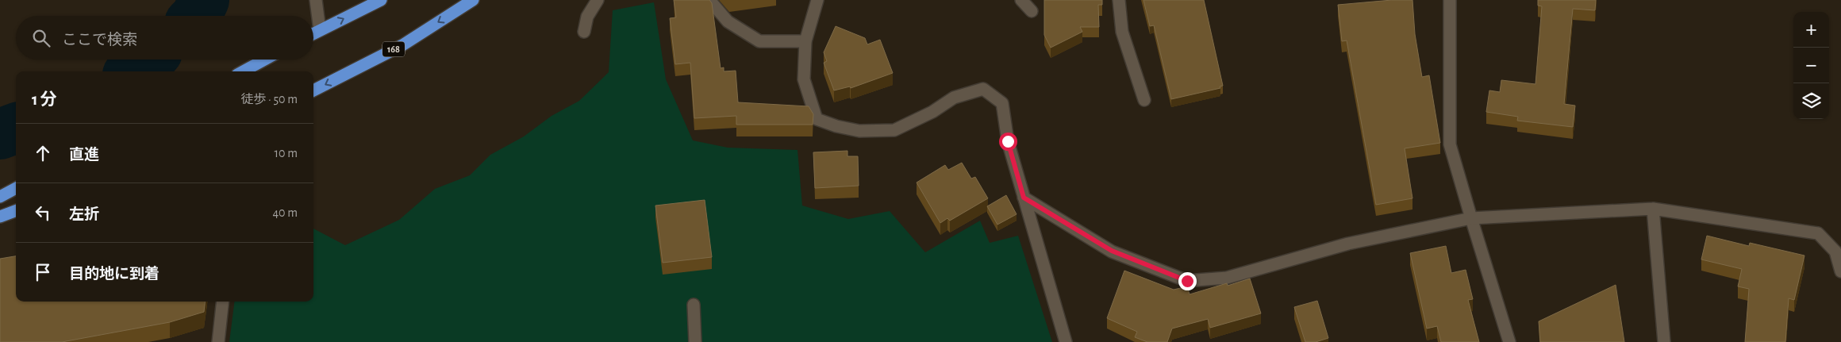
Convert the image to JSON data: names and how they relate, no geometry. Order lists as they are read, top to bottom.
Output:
{
  "streets": {
    "highway": ["168"]
  },
  "page": {
    "map_buttons": ["+", "−"],
    "search": "ここで検索",
    "heading": ["1 分", "徒歩 · 50 m"],
    "list": [
      ["直進", "10 m"],
      ["左折", "40 m"],
      "目的地に到着"
    ]
  }
}
